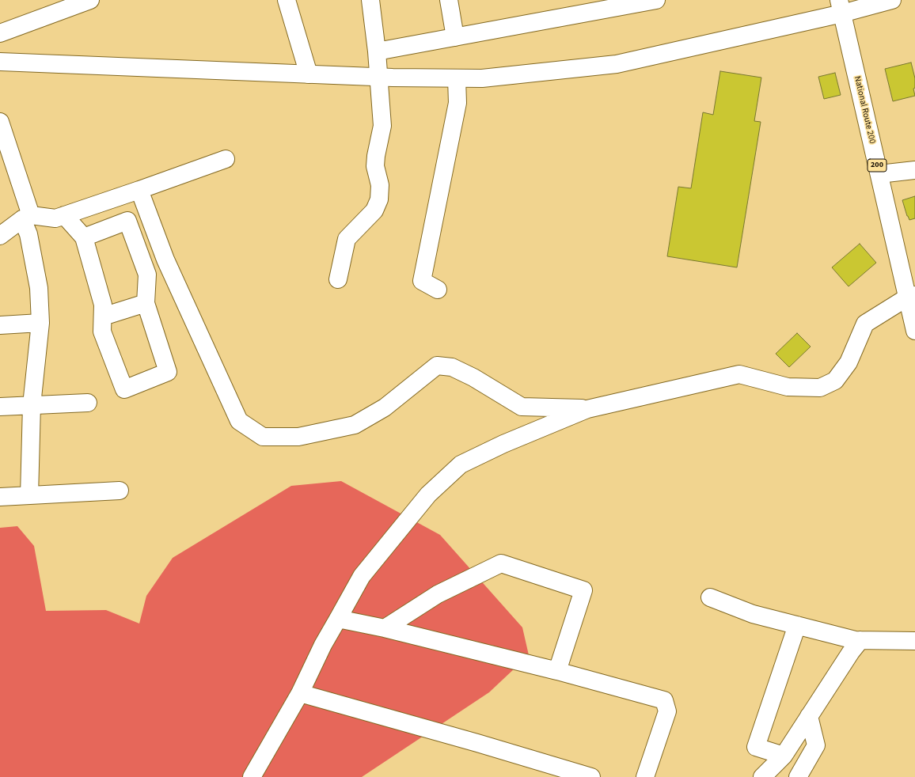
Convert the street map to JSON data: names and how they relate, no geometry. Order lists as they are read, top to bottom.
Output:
{
  "streets": {
    "main road": ["National Route 200", "200"]
  }
}
